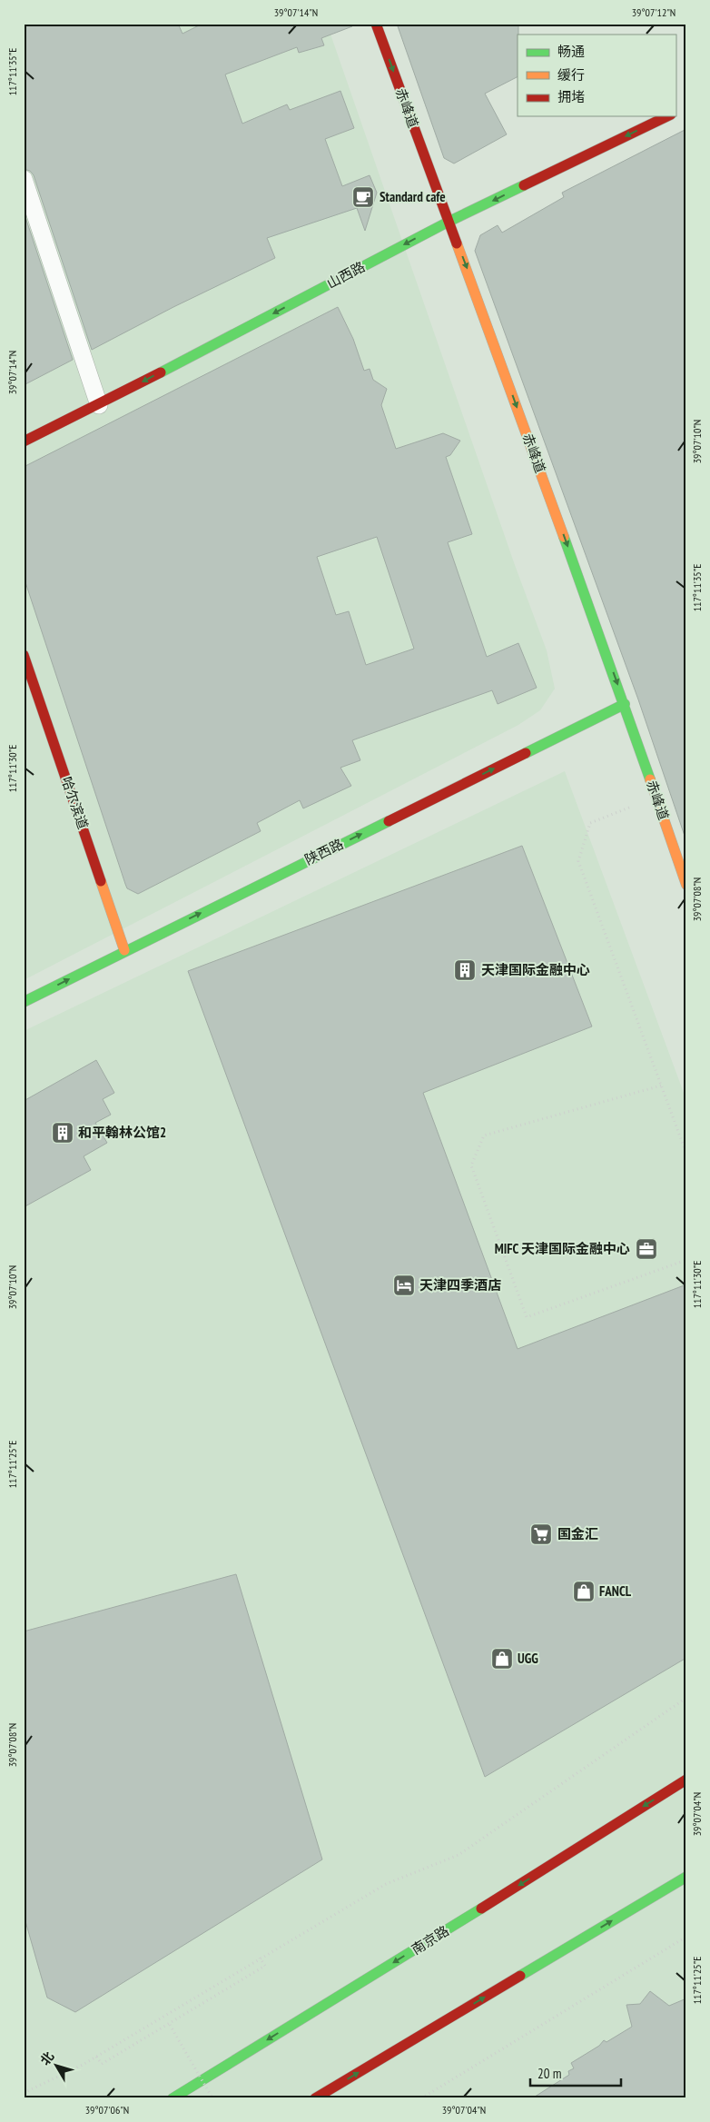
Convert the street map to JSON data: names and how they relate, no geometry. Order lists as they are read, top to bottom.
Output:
{
  "streets": {
    "main road": [
      "赤峰道",
      "山西路",
      "哈尔滨道",
      "陕西路",
      "南京路"
    ]
  },
  "crossings": [
    ["赤峰道", "山西路"],
    ["赤峰道", "陕西路"],
    ["哈尔滨道", "陕西路"]
  ],
  "one_way": ["赤峰道", "山西路", "陕西路"],
  "places": {
    "cafe": ["Standard cafe"],
    "building": ["天津国际金融中心", "和平翰林公馆2"],
    "office": ["MIFC 天津国际金融中心"],
    "hotel": ["天津四季酒店"],
    "supermarket": ["国金汇"],
    "shop": ["FANCL", "UGG"]
  },
  "legend": ["畅通", "缓行", "拥堵"],
  "scale_bar": "20 m",
  "north": "top left",
  "coordinates": [
    "39°07'14\"N",
    "39°07'12\"N",
    "117°11'35\"E",
    "39°07'10\"N",
    "117°11'30\"E",
    "39°07'08\"N",
    "117°11'25\"E",
    "39°07'04\"N",
    "39°07'06\"N"
  ]
}
